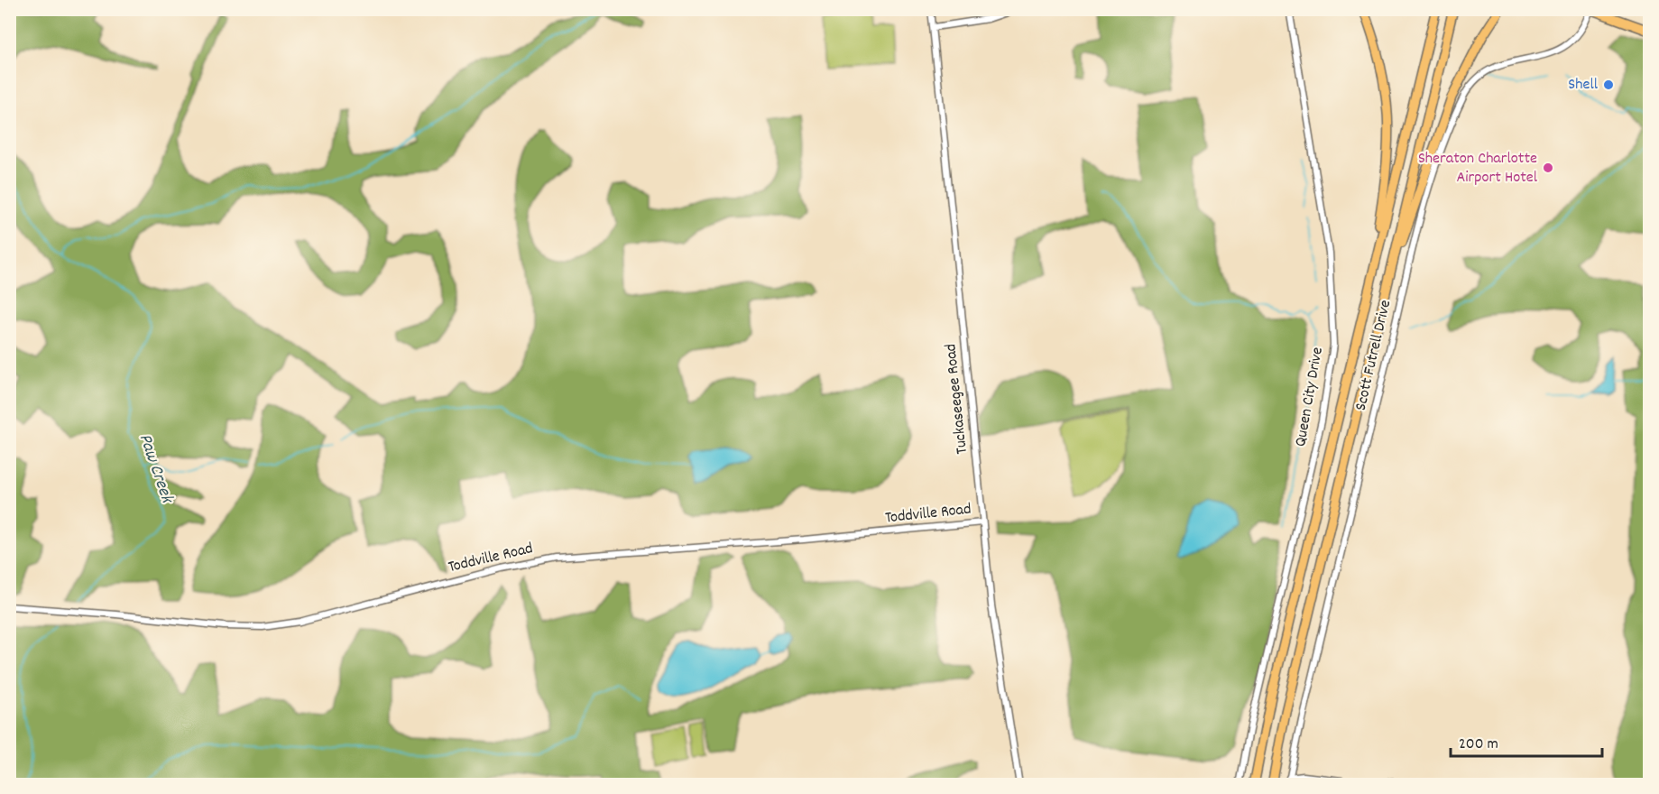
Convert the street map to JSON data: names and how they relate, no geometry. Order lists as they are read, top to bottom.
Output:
{
  "streets": {
    "street": [
      "Scott Futrell Drive",
      "Queen City Drive",
      "Tuckaseegee Road",
      "Toddville Road"
    ]
  },
  "crossings": [
    ["Tuckaseegee Road", "Toddville Road"]
  ],
  "water": ["Paw Creek"],
  "places": ["Shell", "Sheraton Charlotte Airport Hotel"],
  "scale_bar": "200 m"
}
